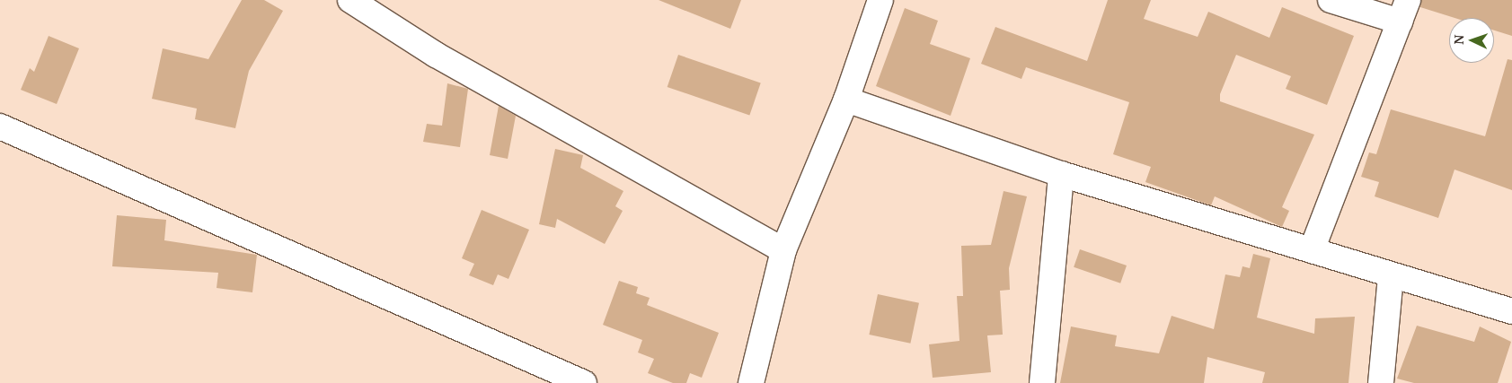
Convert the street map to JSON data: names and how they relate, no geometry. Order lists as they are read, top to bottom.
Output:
{
  "north": "left"
}
